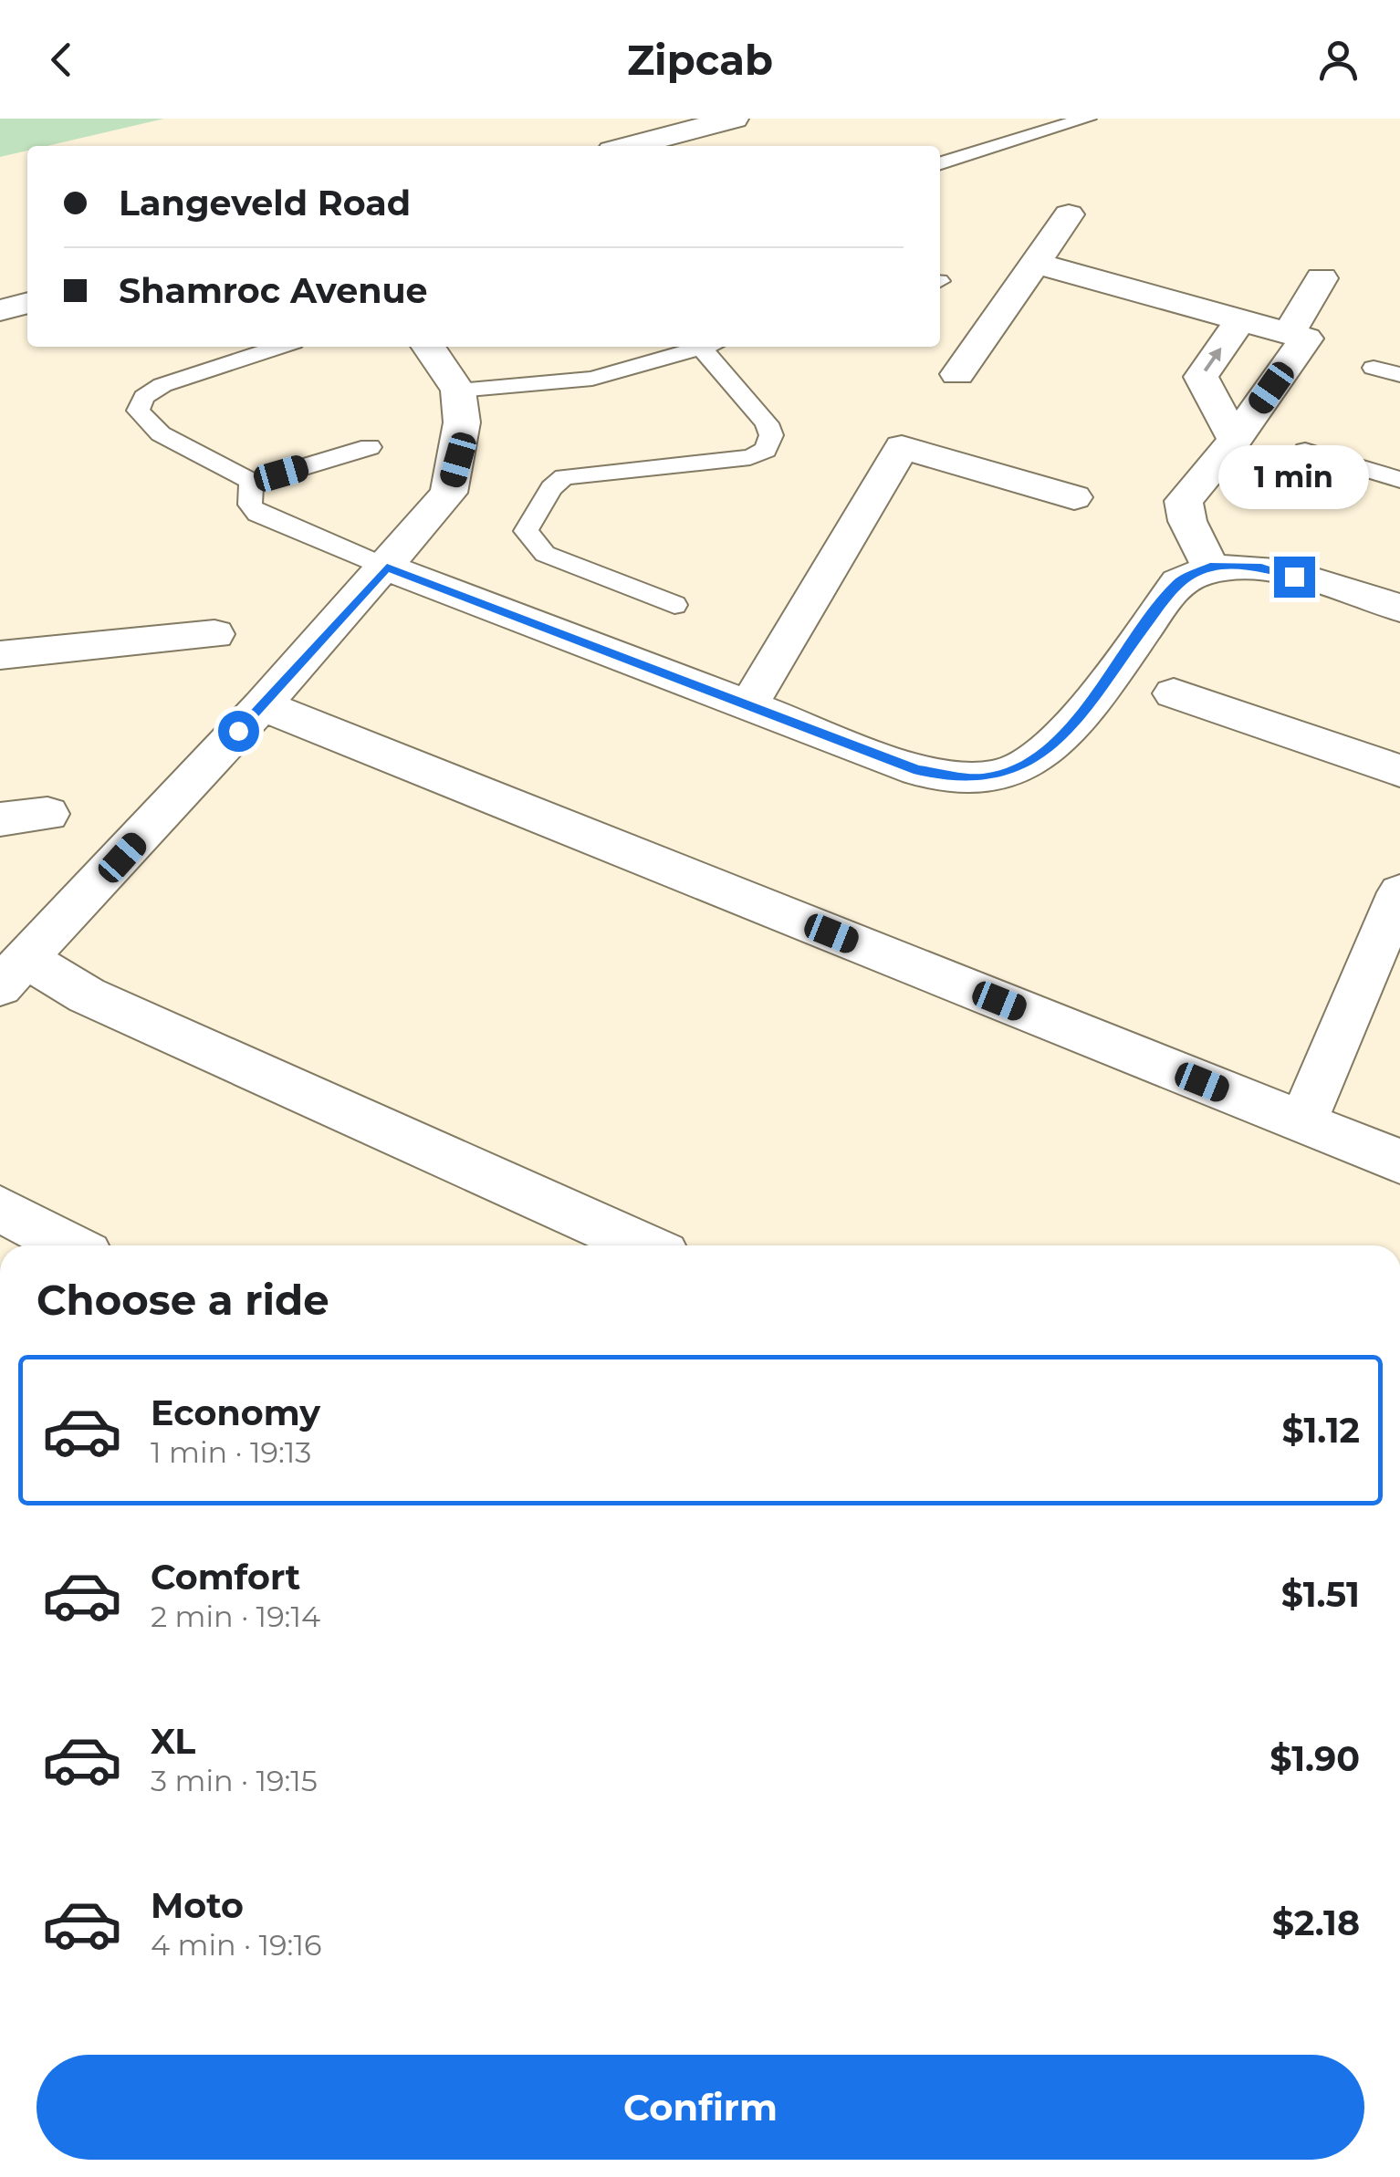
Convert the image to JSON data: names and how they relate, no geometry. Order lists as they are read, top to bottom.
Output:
{
  "page": {
    "header": "Zipcab",
    "banner": ["Langeveld Road", "Shamroc Avenue"],
    "bubble": "1 min",
    "heading": "Choose a ride",
    "list": [
      {
        "name": "Economy",
        "note": "1 min · 19:13",
        "value": "$1.12"
      },
      {
        "name": "Comfort",
        "note": "2 min · 19:14",
        "value": "$1.51"
      },
      {
        "name": "XL",
        "note": "3 min · 19:15",
        "value": "$1.90"
      },
      {
        "name": "Moto",
        "note": "4 min · 19:16",
        "value": "$2.18"
      }
    ],
    "buttons": "Confirm"
  }
}
